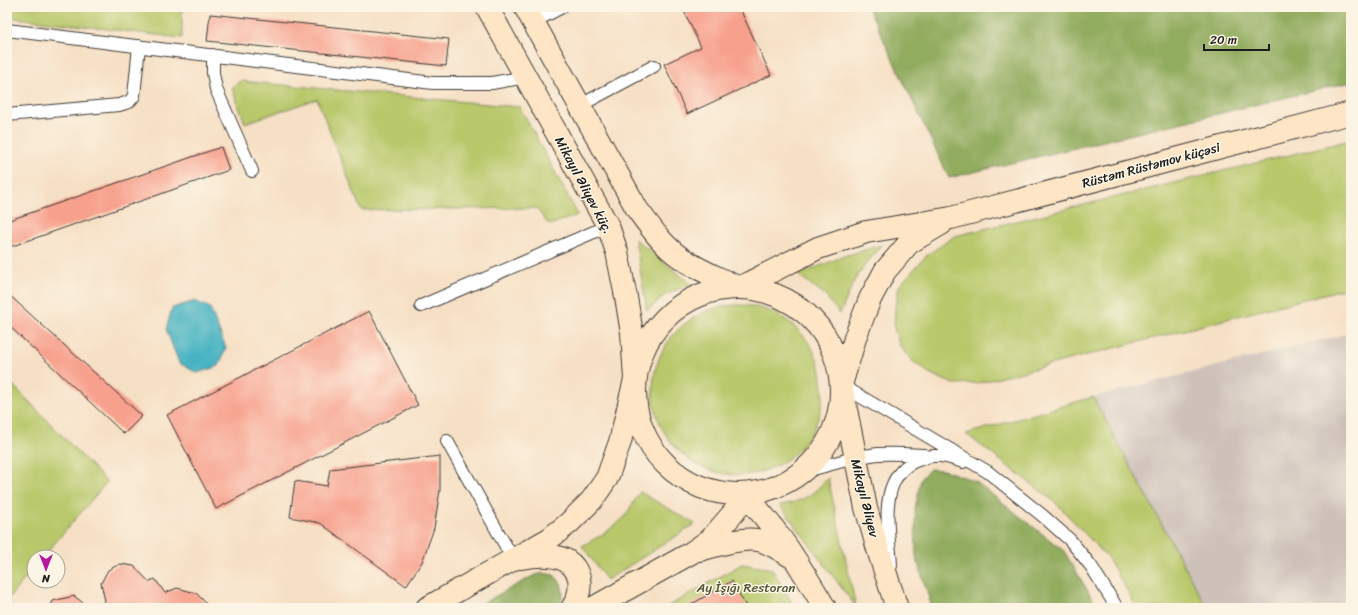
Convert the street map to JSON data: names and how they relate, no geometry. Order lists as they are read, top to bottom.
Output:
{
  "streets": {
    "main road": ["Rüstəm Rüstəmov küçəsi", "Mikayıl Əliyev küç.", "Mikayıl Əliyev"]
  },
  "parks": ["Ay İşığı Restoran"],
  "scale_bar": "20 m",
  "north": "bottom"
}
